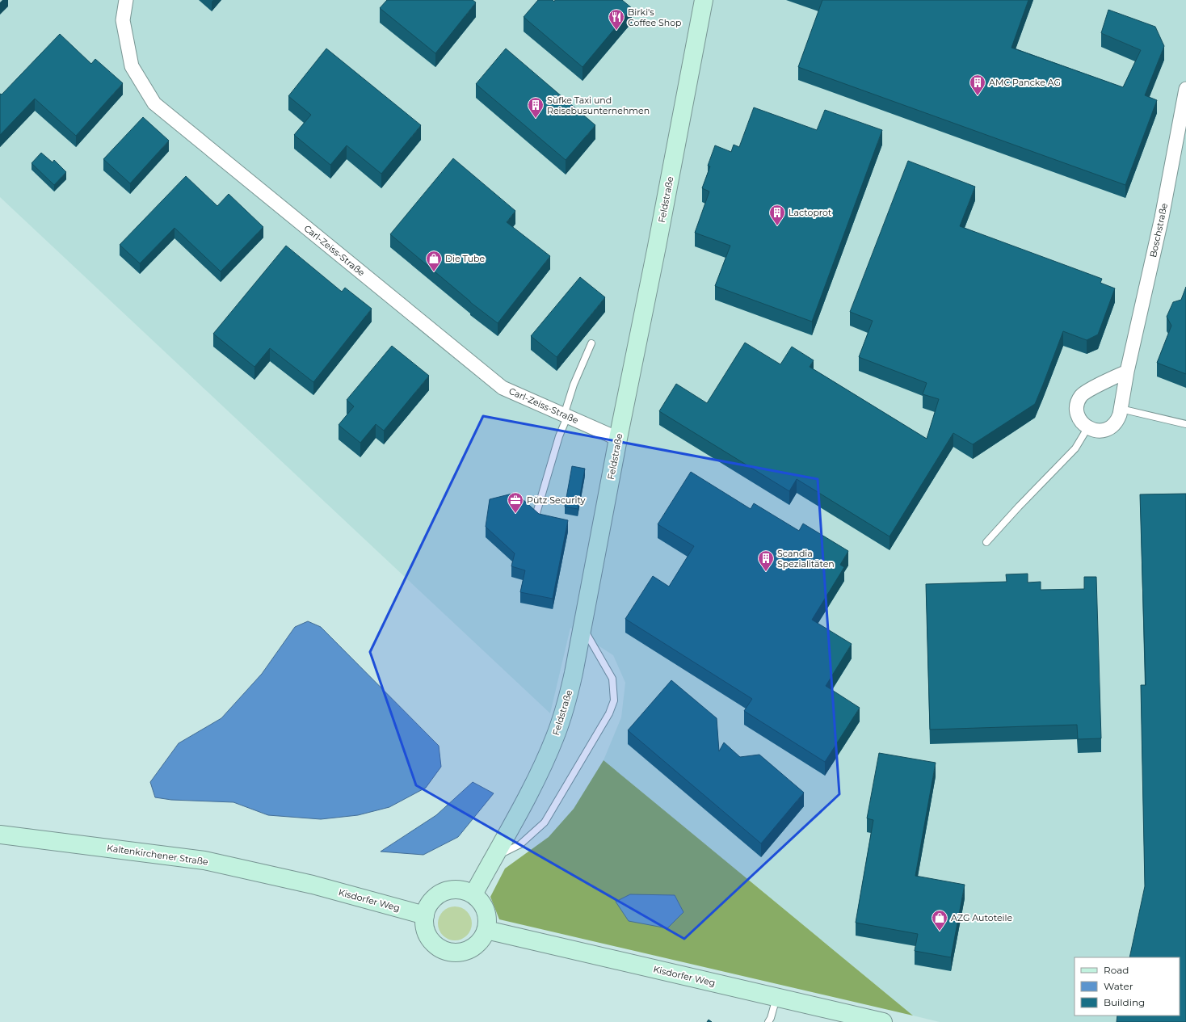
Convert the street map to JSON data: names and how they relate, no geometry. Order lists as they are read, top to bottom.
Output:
{
  "streets": {
    "street": [
      "Feldstraße",
      "Boschstraße",
      "Carl-Zeiss-Straße",
      "Kaltenkirchener Straße",
      "Kisdorfer Weg"
    ]
  },
  "crossings": [
    ["Feldstraße", "Carl-Zeiss-Straße"],
    ["Feldstraße", "Kisdorfer Weg"],
    ["Kaltenkirchener Straße", "Kisdorfer Weg"]
  ],
  "places": {
    "restaurant": ["Birki's Coffee Shop"],
    "building": [
      "AMC Pancke AG",
      "Süfke Taxi und Reisebusunternehmen",
      "Lactoprot",
      "Scandia Spezialitäten"
    ],
    "shop": ["Die Tube", "AZG Autoteile"],
    "office": ["Pütz Security"]
  },
  "legend": ["Road", "Water", "Building"]
}
